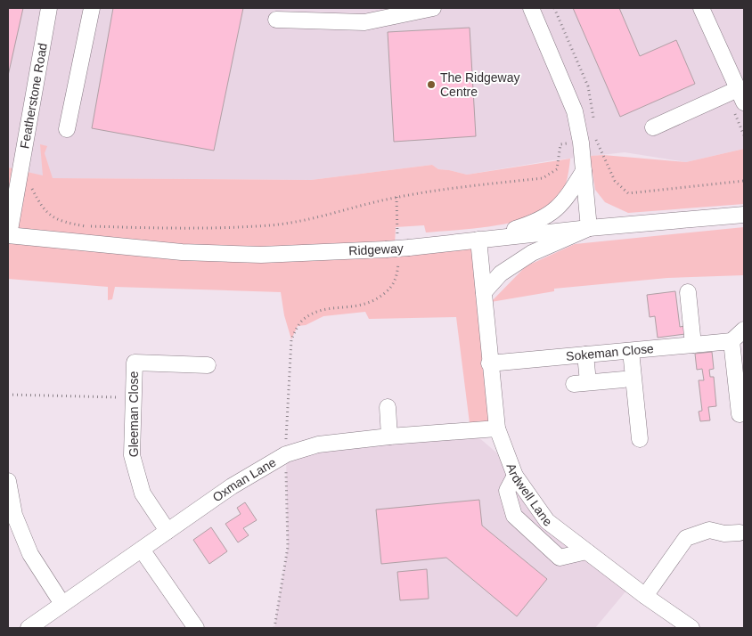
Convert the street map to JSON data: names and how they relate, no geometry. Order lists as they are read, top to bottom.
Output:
{
  "streets": {
    "street": [
      "Featherstone Road",
      "Ridgeway",
      "Sokeman Close",
      "Gleeman Close",
      "Oxman Lane",
      "Ardwell Lane"
    ]
  },
  "crossings": [
    ["Featherstone Road", "Ridgeway"],
    ["Ridgeway", "Ardwell Lane"],
    ["Sokeman Close", "Ardwell Lane"],
    ["Gleeman Close", "Oxman Lane"],
    ["Oxman Lane", "Ardwell Lane"]
  ],
  "places": ["The Ridgeway Centre"]
}
